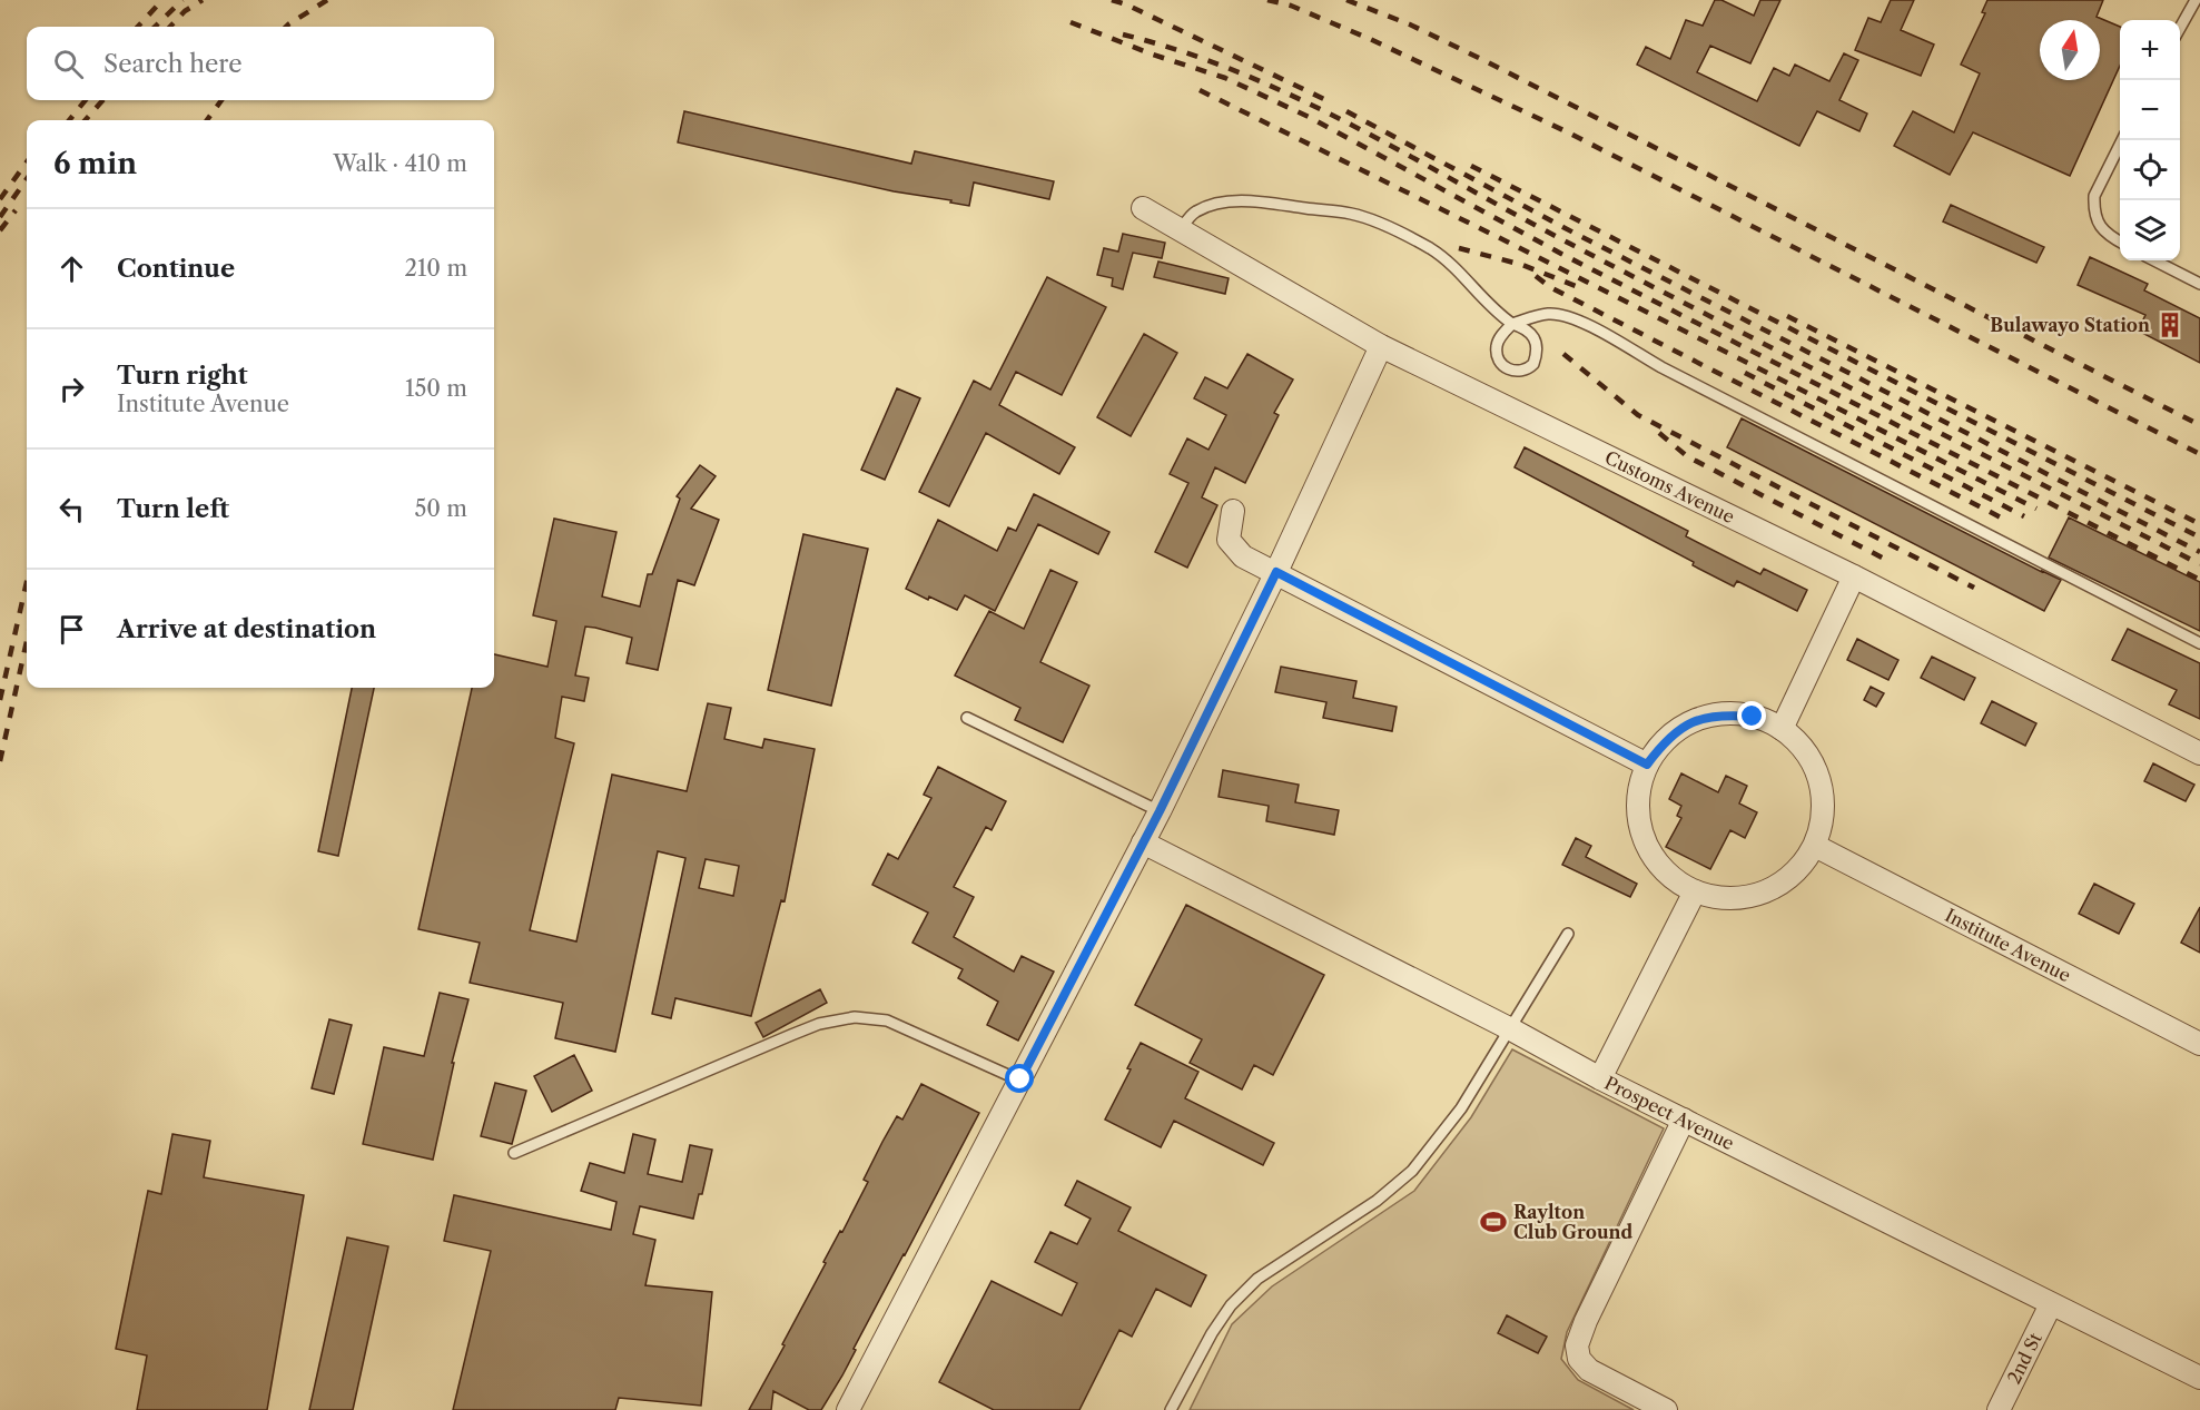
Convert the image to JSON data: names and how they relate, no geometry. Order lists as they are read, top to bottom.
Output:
{
  "streets": {
    "street": [
      "Customs Avenue",
      "Institute Avenue",
      "Prospect Avenue",
      "2nd St"
    ]
  },
  "crossings": [
    ["Prospect Avenue", "2nd St"]
  ],
  "places": {
    "building": ["Bulawayo Station"],
    "sports": ["Raylton Club Ground"]
  },
  "north": "top",
  "page": {
    "map_buttons": ["+", "−"],
    "search": "Search here",
    "heading": ["6 min", "Walk · 410 m"],
    "list": [
      ["Continue", "210 m"],
      ["Turn right", "Institute Avenue", "150 m"],
      ["Turn left", "50 m"],
      "Arrive at destination"
    ]
  }
}
